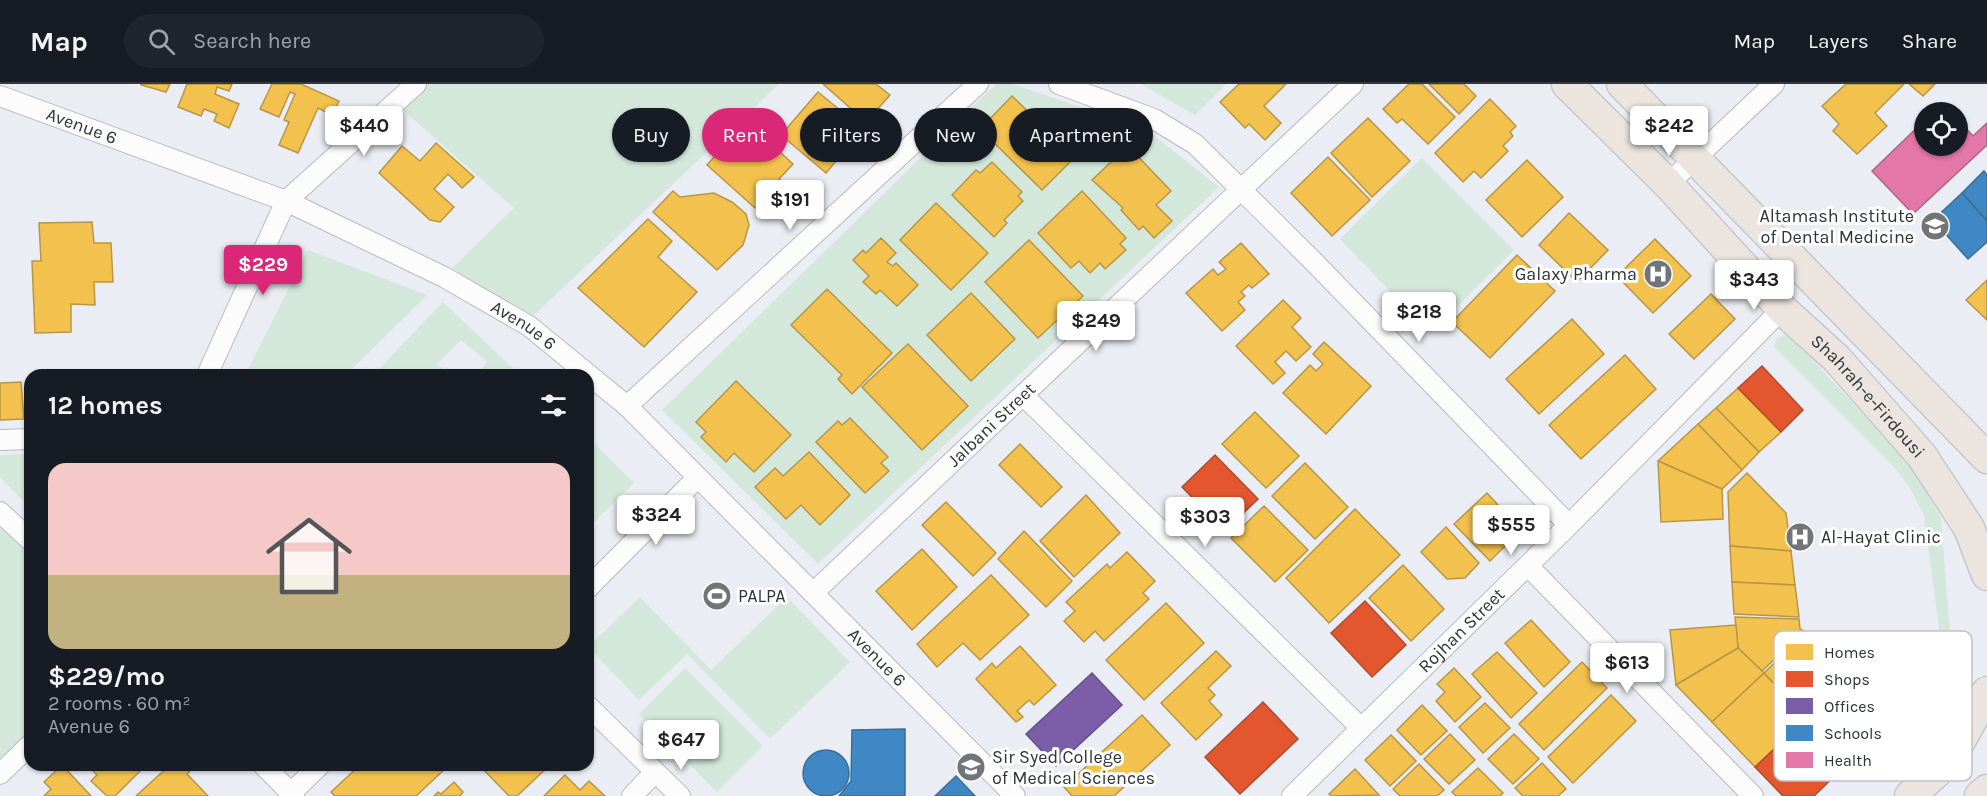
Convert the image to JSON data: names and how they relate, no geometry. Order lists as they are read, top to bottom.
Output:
{
  "streets": {
    "main road": ["Shahrah-e-Firdousi"],
    "street": ["Avenue 6", "Jalbani Street", "Rojhan Street"]
  },
  "crossings": [
    ["Avenue 6", "Jalbani Street"],
    ["Shahrah-e-Firdousi", "Rojhan Street"]
  ],
  "places": {
    "school or university": ["Altamash Institute of Dental Medicine", "Sir Syed College of Medical Sciences"],
    "hospital": ["Galaxy Pharma", "Al-Hayat Clinic"],
    "sports": ["PALPA"]
  },
  "legend": [
    "Homes",
    "Shops",
    "Offices",
    "Schools",
    "Health"
  ],
  "page": {
    "header": "Map",
    "search": "Search here",
    "nav": ["Map", "Layers", "Share"],
    "price": [
      "$440",
      "$242",
      "$191",
      "$229",
      "$343",
      "$218",
      "$249",
      "$324",
      "$303",
      "$555",
      "$613",
      "$647"
    ],
    "chip": [
      "Buy",
      "Rent",
      "Filters",
      "New",
      "Apartment"
    ],
    "heading": "12 homes",
    "list": [
      {
        "name": "$229/mo",
        "note": "2 rooms · 60 m² · Avenue 6"
      }
    ]
  }
}
